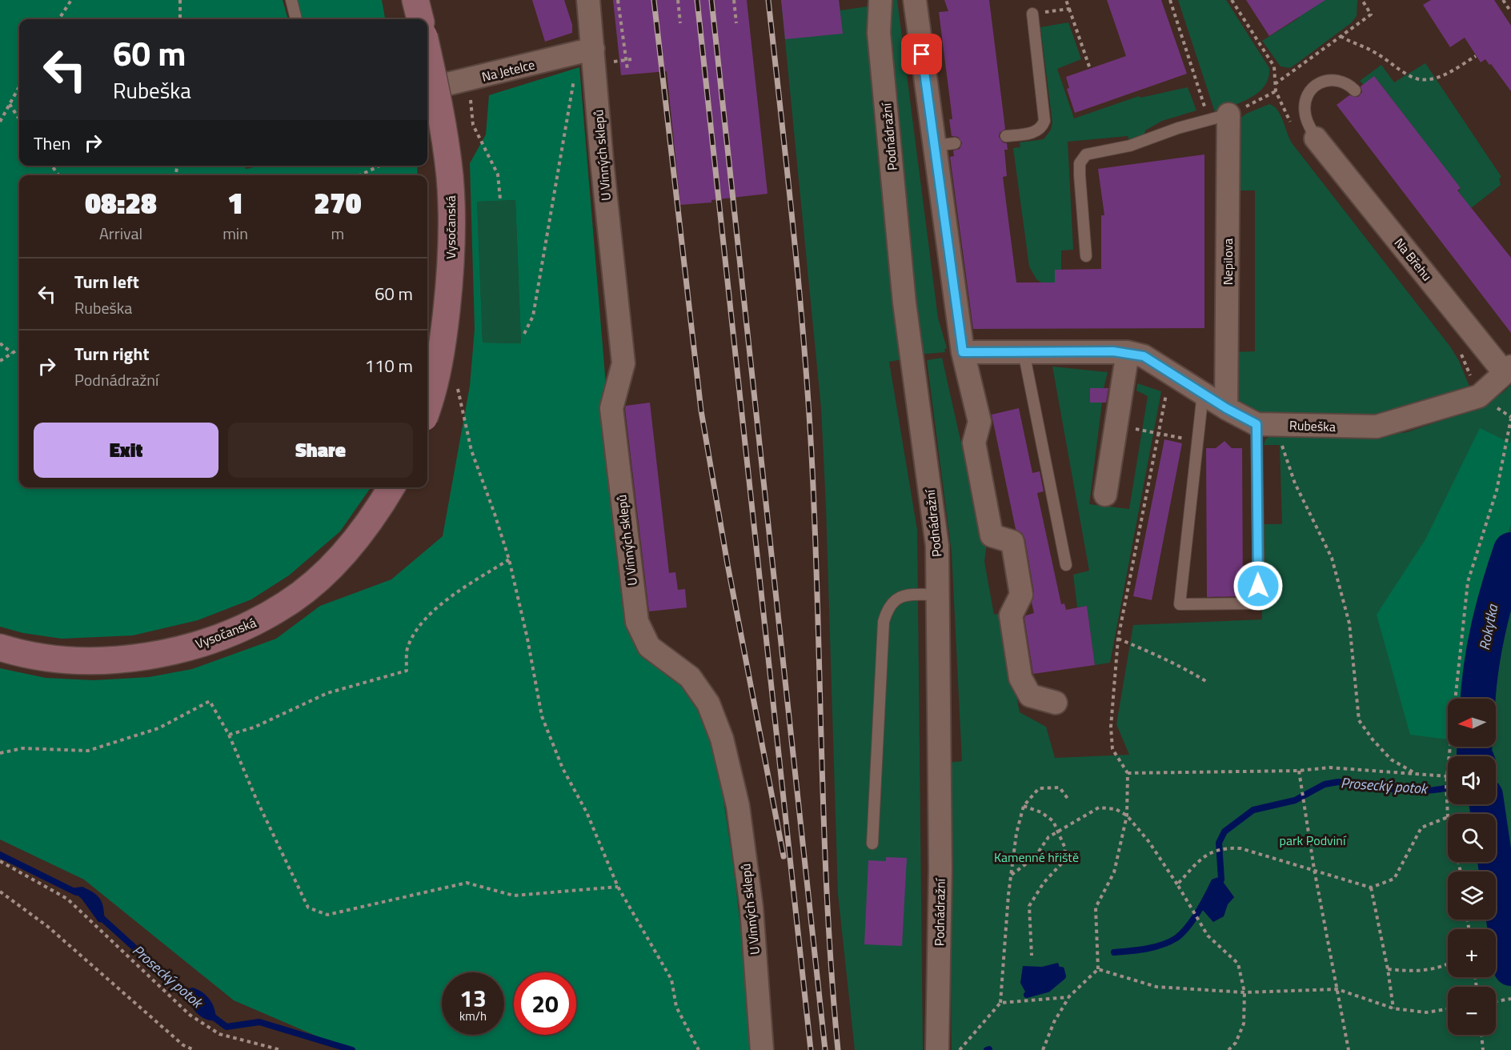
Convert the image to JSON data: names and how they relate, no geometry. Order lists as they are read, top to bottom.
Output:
{
  "streets": {
    "main road": ["Vysočanská"],
    "street": [
      "Na Jetelce",
      "Podnádražní",
      "U Vinných sklepů",
      "Na Břehu",
      "Nepilova",
      "Rubeška"
    ]
  },
  "crossings": [
    ["Na Jetelce", "U Vinných sklepů"],
    ["Na Břehu", "Rubeška"],
    ["Nepilova", "Rubeška"]
  ],
  "water": ["Rokytka", "Prosecký potok"],
  "parks": ["park Podviní", "Kamenné hřiště"],
  "north": "left",
  "page": {
    "turn": ["60 m", "Rubeška"],
    "then": "Then",
    "eta": [
      "08:28",
      "Arrival",
      "1",
      "min",
      "270",
      "m"
    ],
    "list": [
      {
        "name": "Turn left",
        "note": "Rubeška",
        "value": "60 m"
      },
      {
        "name": "Turn right",
        "note": "Podnádražní",
        "value": "110 m"
      }
    ],
    "buttons": ["Exit", "Share"],
    "map_buttons": ["+", "−"],
    "speed": "13 km/h",
    "limit": "20"
  }
}
